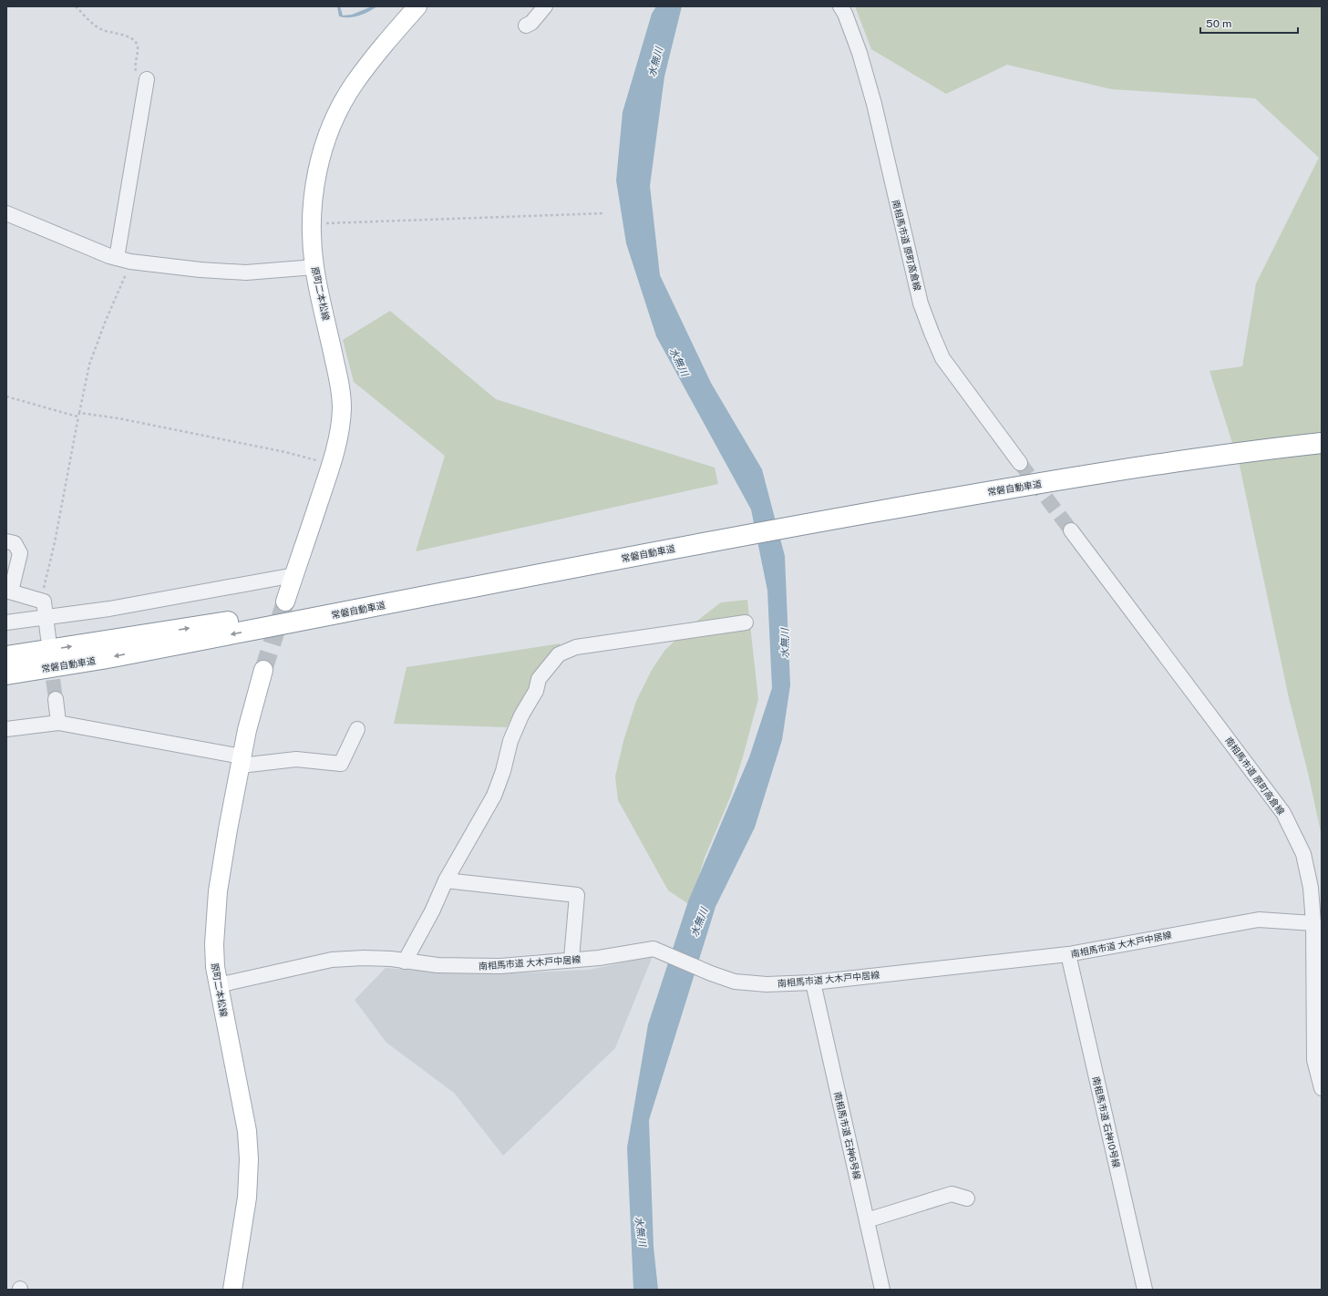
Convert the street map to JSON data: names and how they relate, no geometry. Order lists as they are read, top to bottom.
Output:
{
  "streets": {
    "highway": ["常磐自動車道"],
    "main road": ["原町二本松線"],
    "street": [
      "南相馬市道 原町高倉線",
      "南相馬市道 大木戸中居線",
      "南相馬市道 石神10号線",
      "南相馬市道 石神6号線"
    ]
  },
  "crossings": [
    ["南相馬市道 原町高倉線", "南相馬市道 大木戸中居線"],
    ["原町二本松線", "南相馬市道 大木戸中居線"],
    ["南相馬市道 大木戸中居線", "南相馬市道 石神10号線"],
    ["南相馬市道 大木戸中居線", "南相馬市道 石神6号線"]
  ],
  "water": ["水無川"],
  "scale_bar": "50 m"
}
